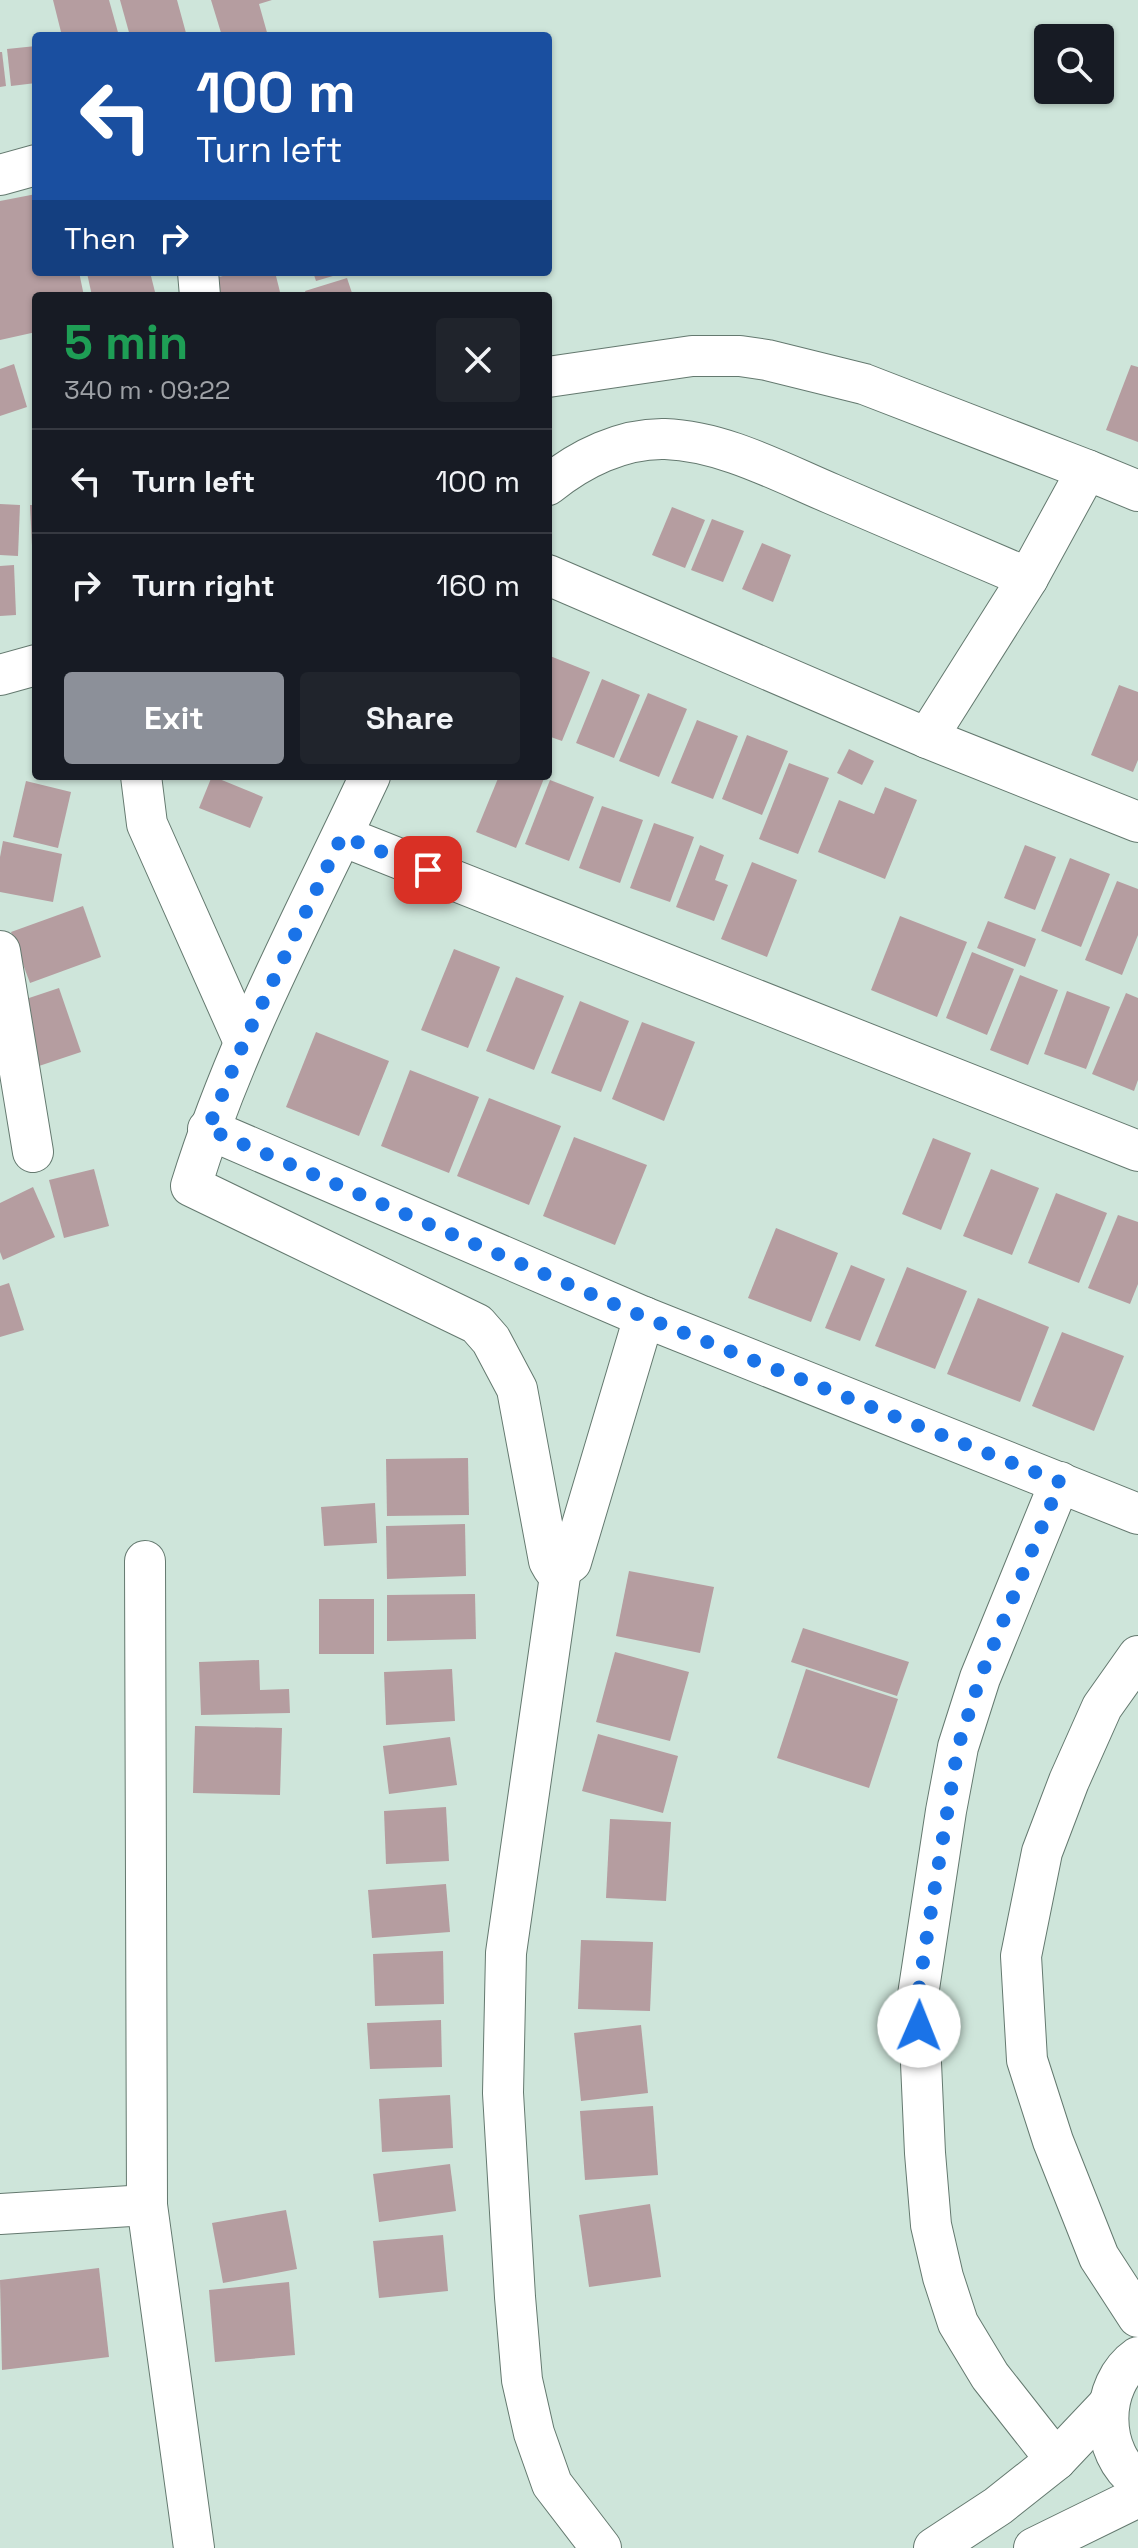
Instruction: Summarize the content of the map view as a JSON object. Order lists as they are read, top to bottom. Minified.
{"page":{"turn":["100 m","Turn left"],"then":"Then","heading":["5 min","340 m · 09:22"],"list":[{"name":"Turn left","value":"100 m"},{"name":"Turn right","value":"160 m"}],"buttons":["Exit","Share"]}}
